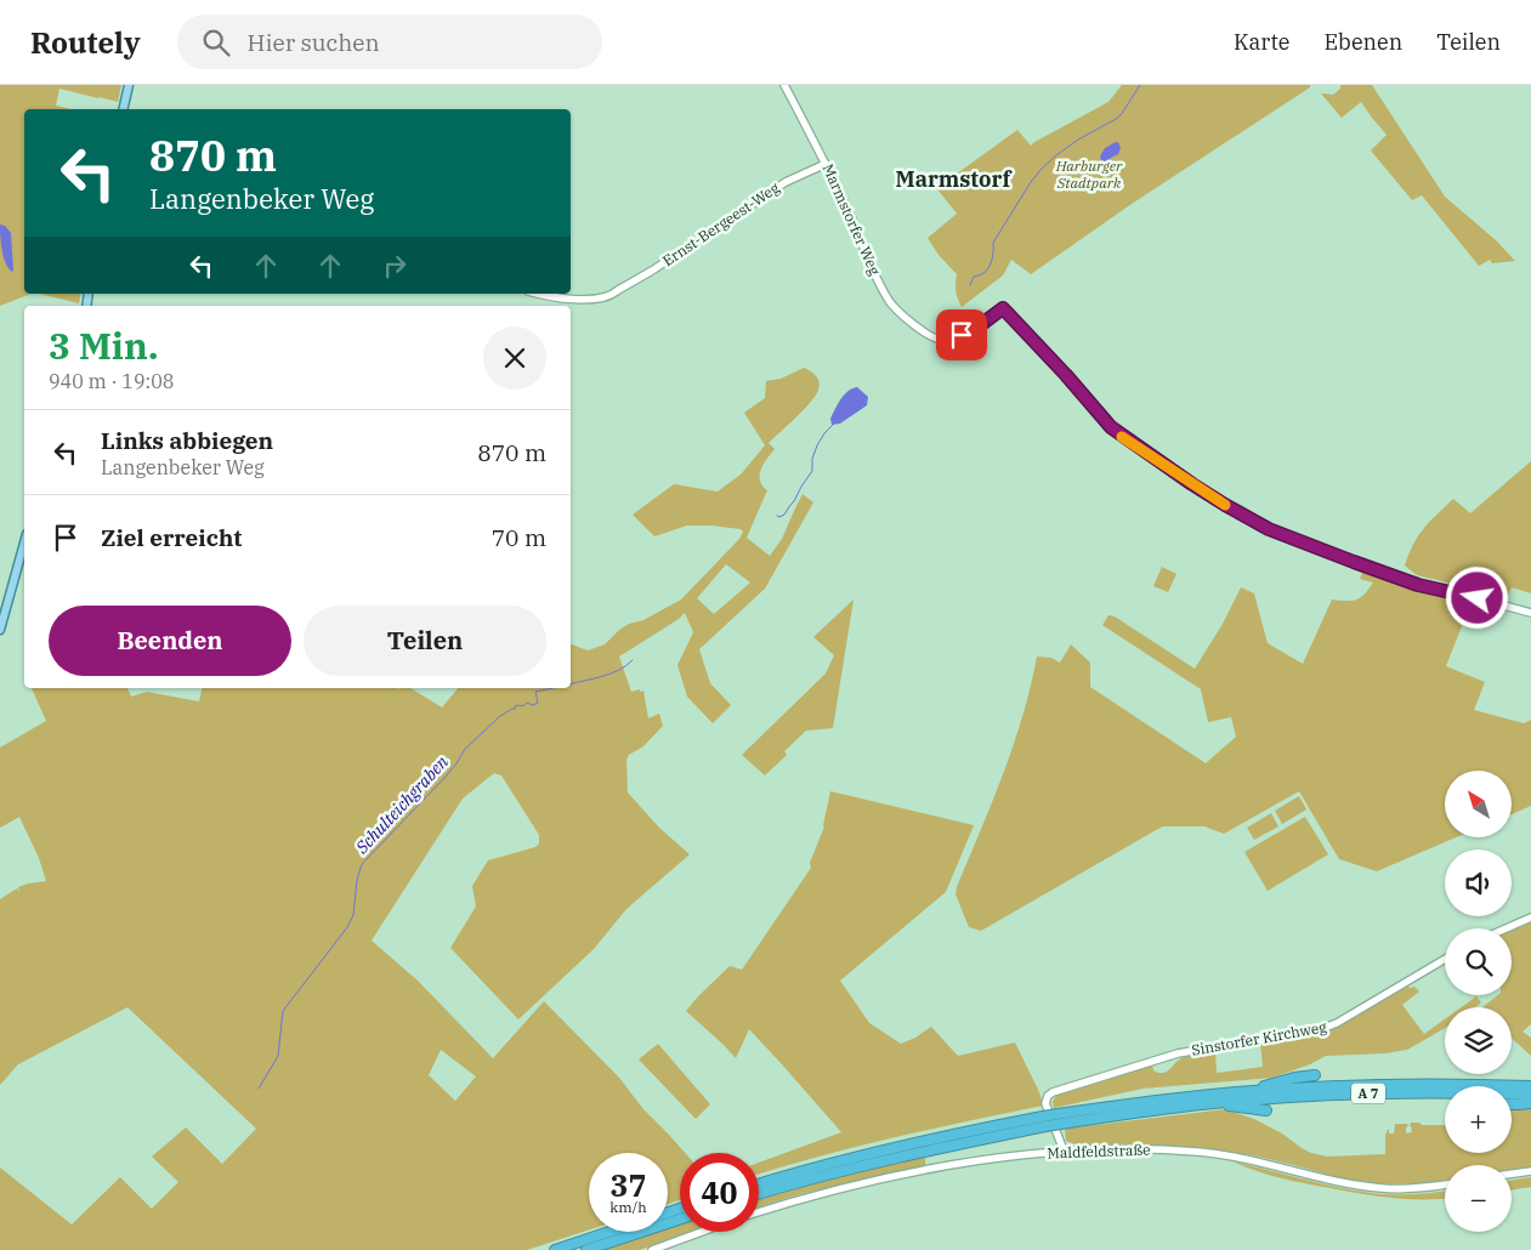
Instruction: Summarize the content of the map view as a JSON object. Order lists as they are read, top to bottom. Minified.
{"streets":{"highway":["A 7"],"street":["Marmstorfer Weg","Ernst-Bergeest-Weg","Sinstorfer Kirchweg","Maldfeldstraße"]},"crossings":[["Marmstorfer Weg","Ernst-Bergeest-Weg"],["Sinstorfer Kirchweg","Maldfeldstraße"]],"districts":["Marmstorf"],"water":["Schulteichgraben"],"parks":["Harburger Stadtpark"],"north":"top left","page":{"header":"Routely","search":"Hier suchen","nav":["Karte","Ebenen","Teilen"],"turn":["870 m","Langenbeker Weg"],"heading":["3 Min.","940 m · 19:08"],"list":[{"name":"Links abbiegen","note":"Langenbeker Weg","value":"870 m"},{"name":"Ziel erreicht","value":"70 m"}],"buttons":["Beenden","Teilen"],"map_buttons":["+","−"],"speed":"37 km/h","limit":"40"}}
